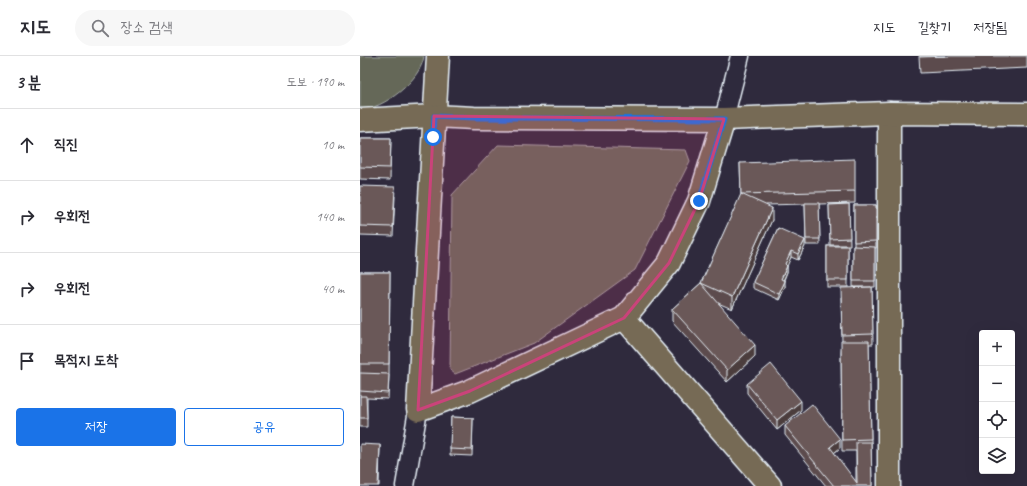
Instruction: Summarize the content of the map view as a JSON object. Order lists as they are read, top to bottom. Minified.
{"page":{"header":"지도","search":"장소 검색","nav":["지도","길찾기","저장됨"],"heading":["3 분","도보 · 190 m"],"list":[["직진","10 m"],["우회전","140 m"],["우회전","40 m"],"목적지 도착"],"map_buttons":["+","−"],"buttons":["저장","공유"]}}
